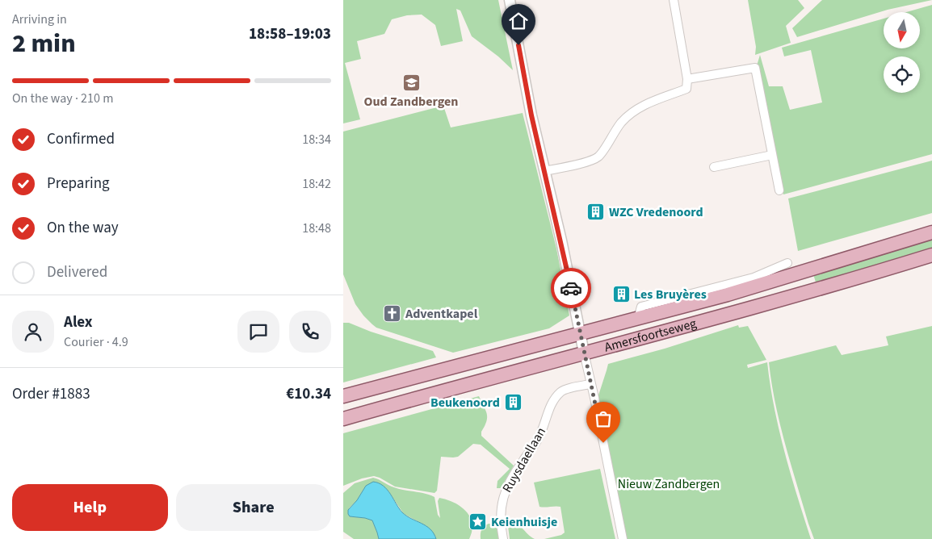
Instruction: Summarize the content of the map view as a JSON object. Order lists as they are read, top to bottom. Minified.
{"streets":{"main road":["Amersfoortseweg"],"street":["Ruysdaellaan"]},"parks":["Nieuw Zandbergen"],"places":{"school or university":["Oud Zandbergen"],"building":["WZC Vredenoord","Les Bruyères","Beukenoord"],"church":["Adventkapel"],"place":["Keienhuisje"]},"north":"bottom","page":{"heading":["2 min","Arriving in","18:58–19:03"],"panel":["Alex","Courier · 4.9","Order #1883","€10.34"],"bar":"On the way · 210 m","list":[["Confirmed","18:34"],["Preparing","18:42"],["On the way","18:48"],"Delivered"],"buttons":["Help","Share"]}}
